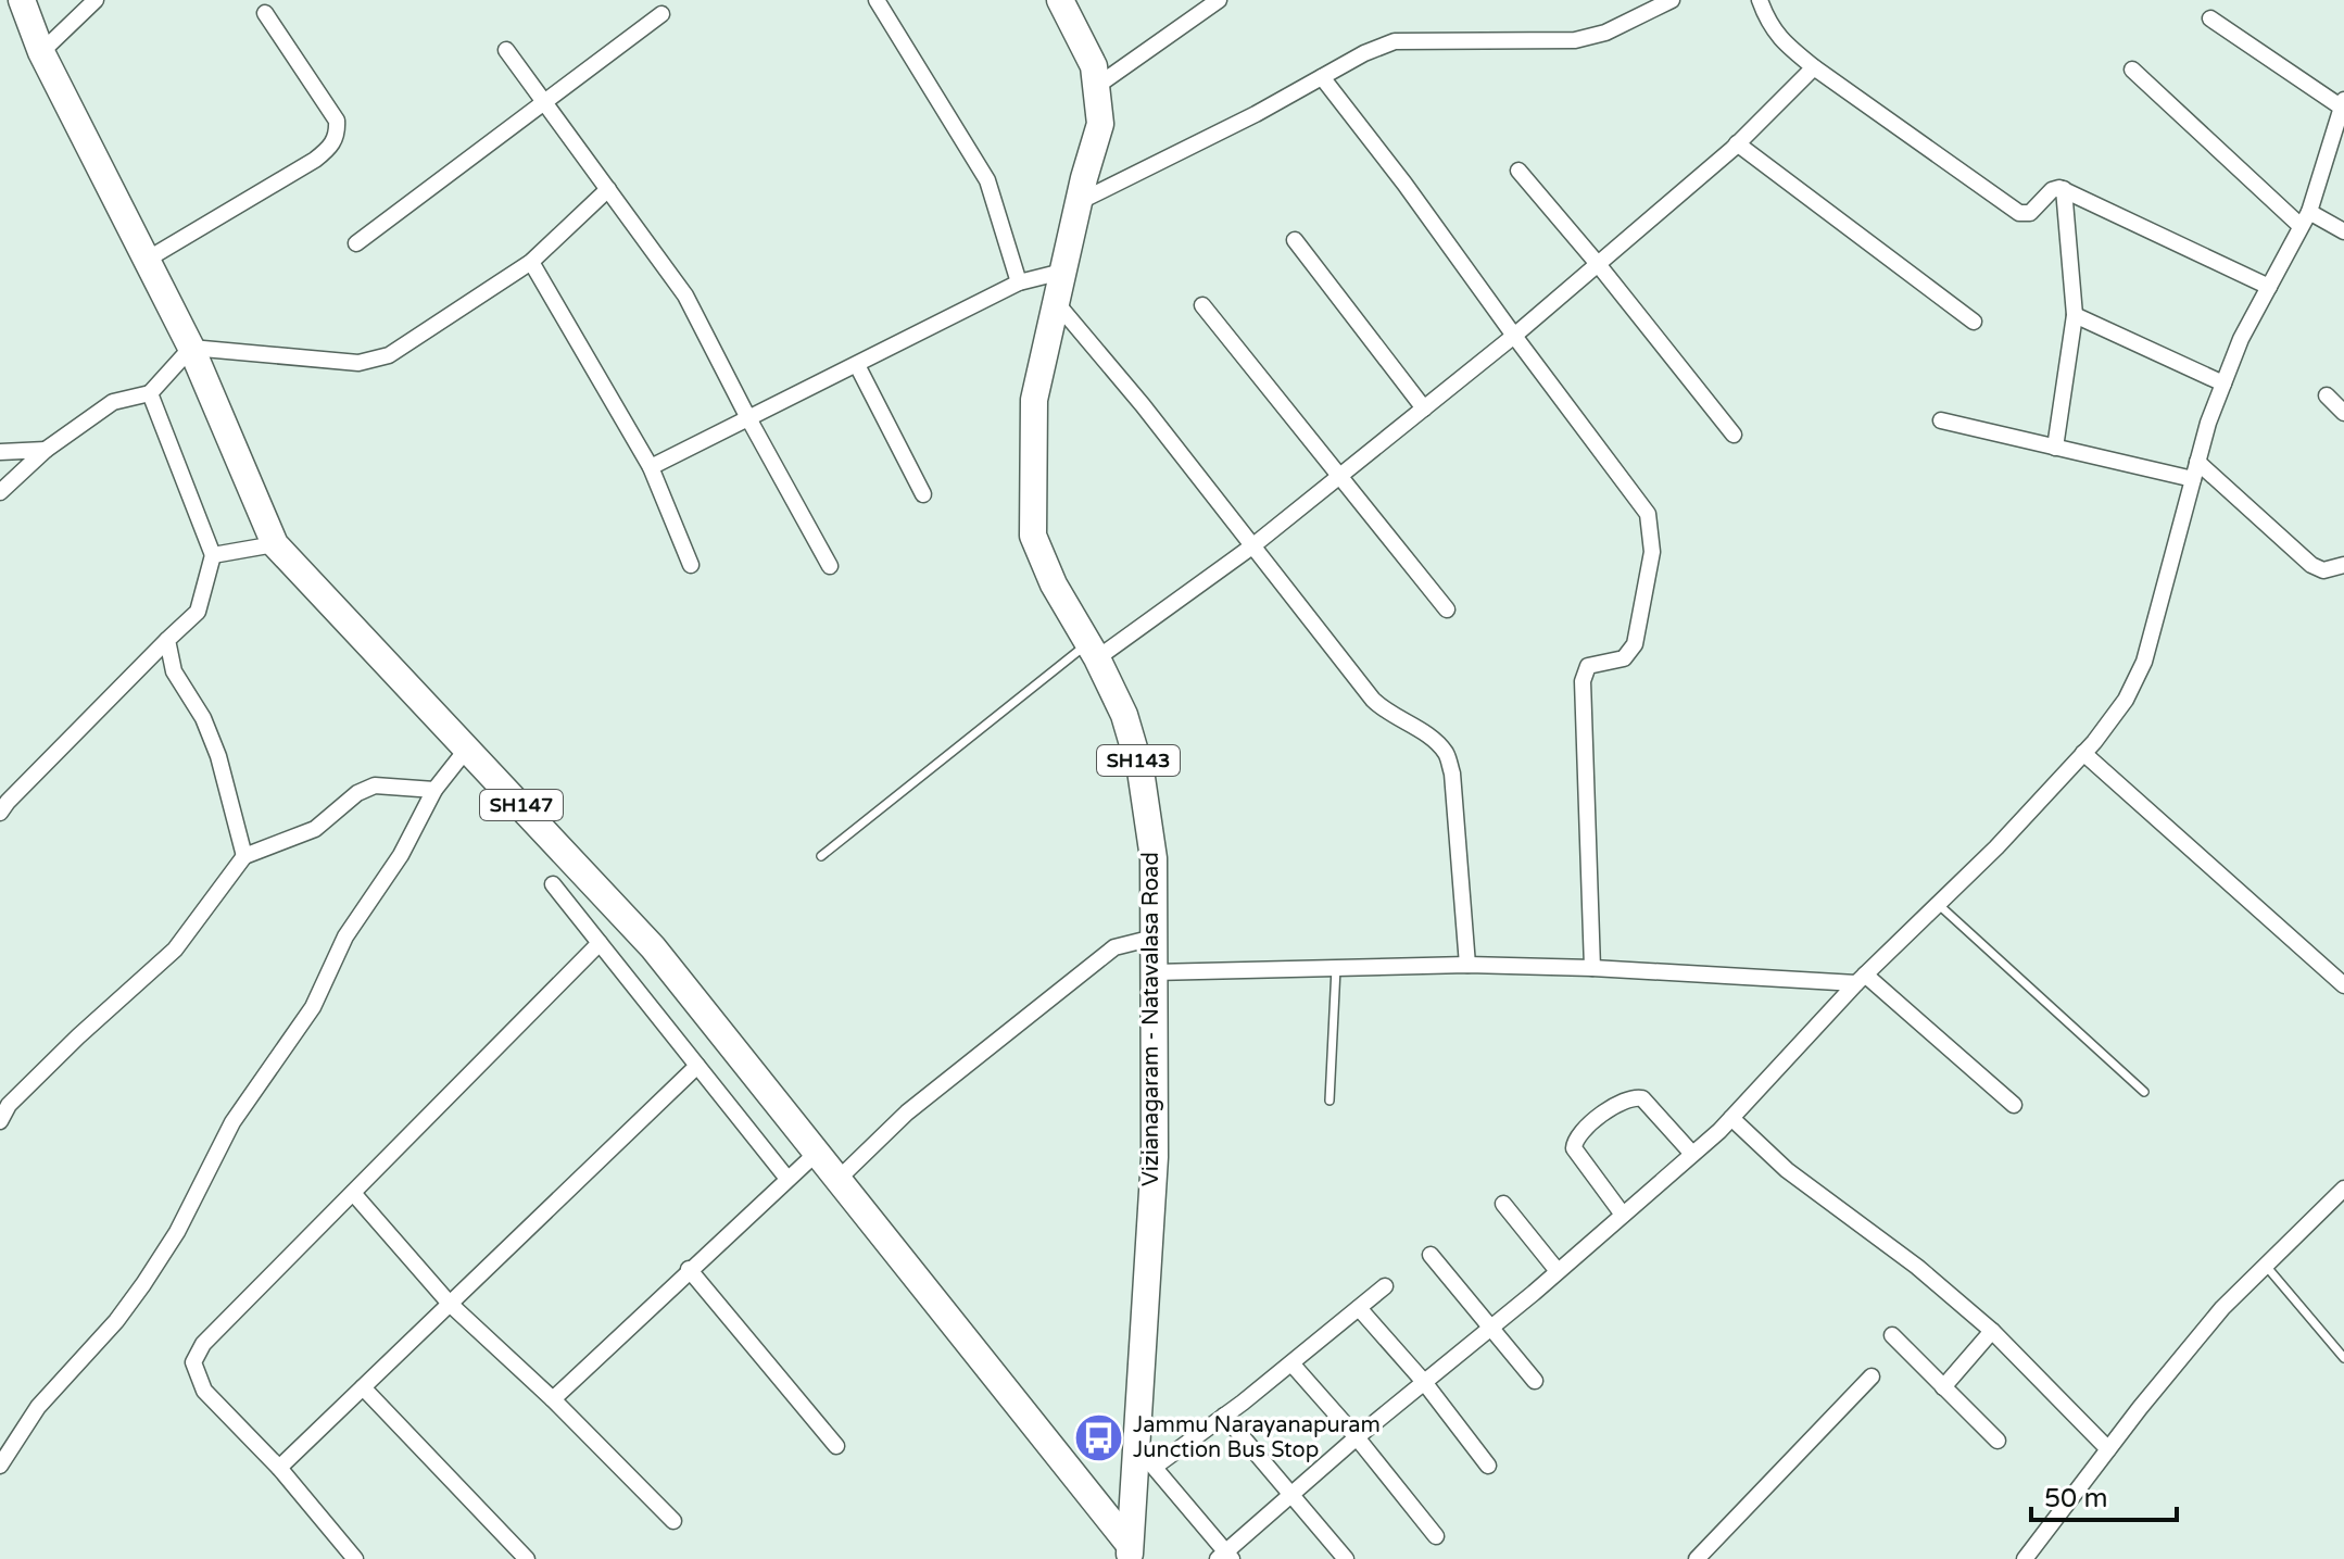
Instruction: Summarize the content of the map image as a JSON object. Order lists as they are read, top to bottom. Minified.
{"streets":{"main road":["SH143","SH147","Vizianagaram - Natavalasa Road"]},"crossings":[["SH147","Vizianagaram - Natavalasa Road"]],"places":{"bus stop":["Jammu Narayanapuram Junction Bus Stop"]},"scale_bar":"50 m"}
